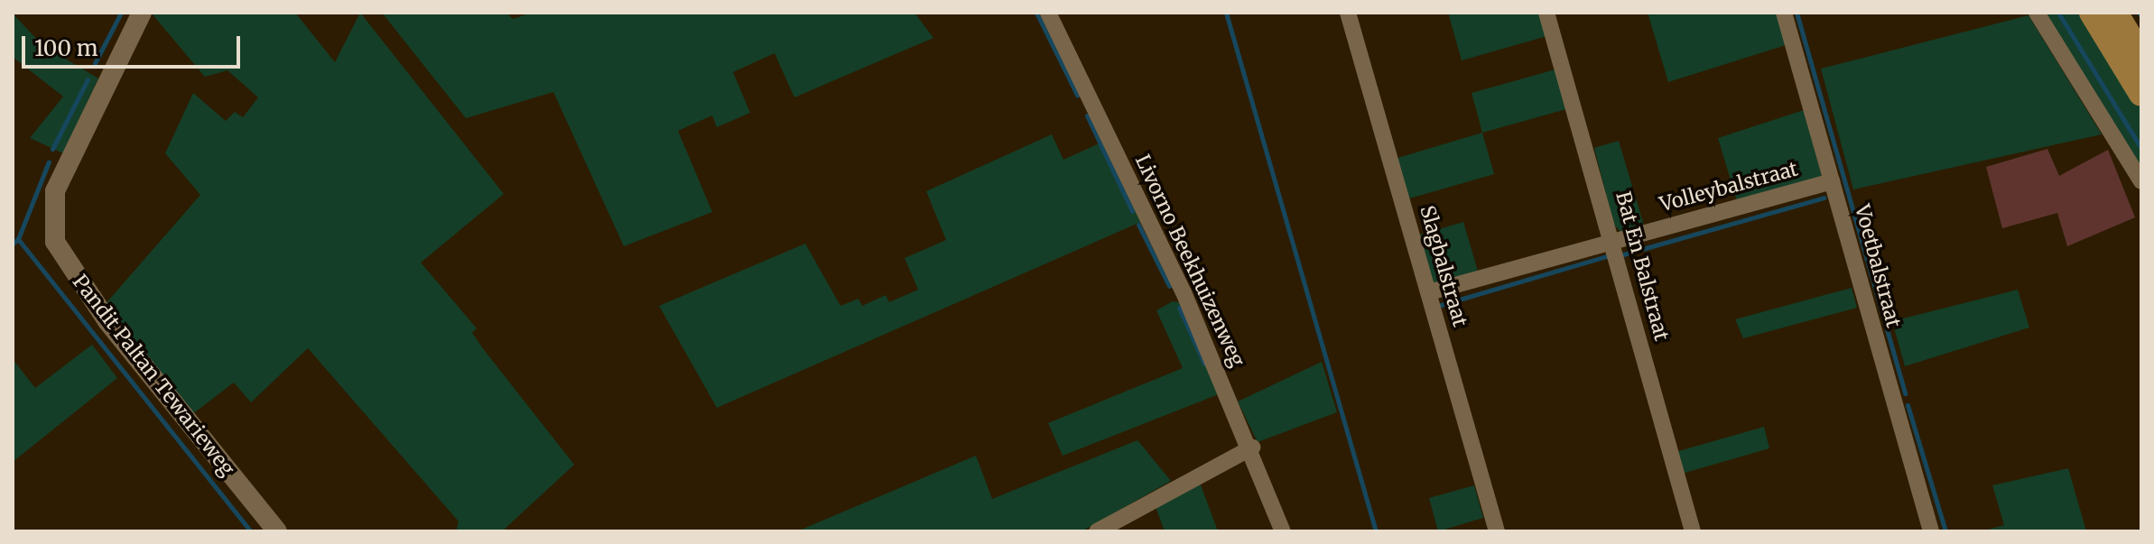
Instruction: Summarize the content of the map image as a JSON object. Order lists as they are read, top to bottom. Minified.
{"streets":{"street":["Volleybalstraat","Livorno Beekhuizenweg","Slagbalstraat","Bat En Balstraat","Voetbalstraat","Pandit Paltan Tewarieweg"]},"crossings":[["Volleybalstraat","Slagbalstraat"],["Volleybalstraat","Bat En Balstraat"],["Volleybalstraat","Voetbalstraat"]],"scale_bar":"100 m"}
